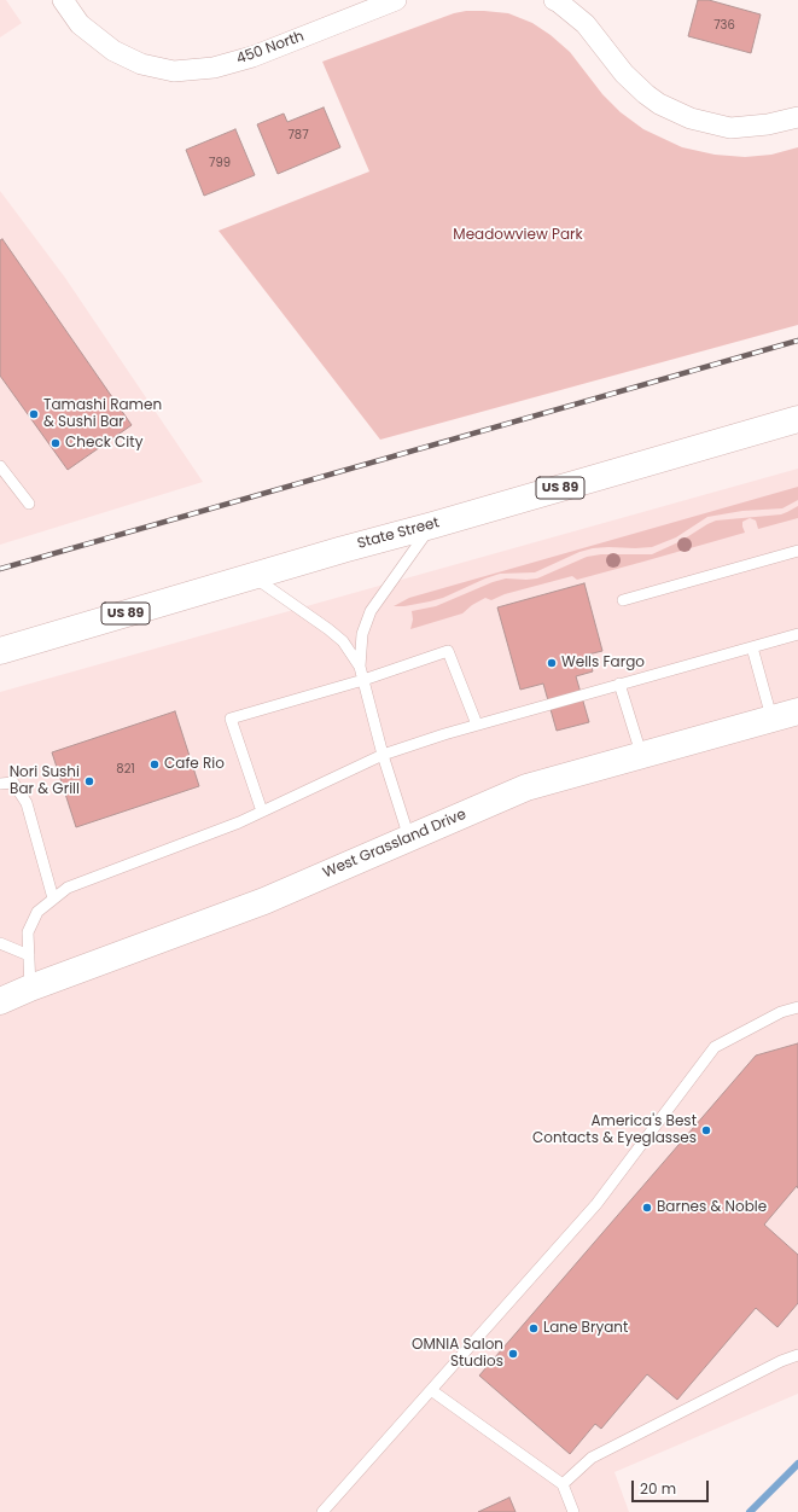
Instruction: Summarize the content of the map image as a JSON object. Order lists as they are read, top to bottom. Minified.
{"streets":{"street":["450 North","US 89","State Street","West Grassland Drive"]},"parks":["Meadowview Park"],"places":["Tamashi Ramen & Sushi Bar","Check City","Wells Fargo","Cafe Rio","Nori Sushi Bar & Grill","America's Best Contacts & Eyeglasses","Barnes & Noble","Lane Bryant","OMNIA Salon Studios"],"house_numbers":["736","787","799","821"],"scale_bar":"20 m"}
